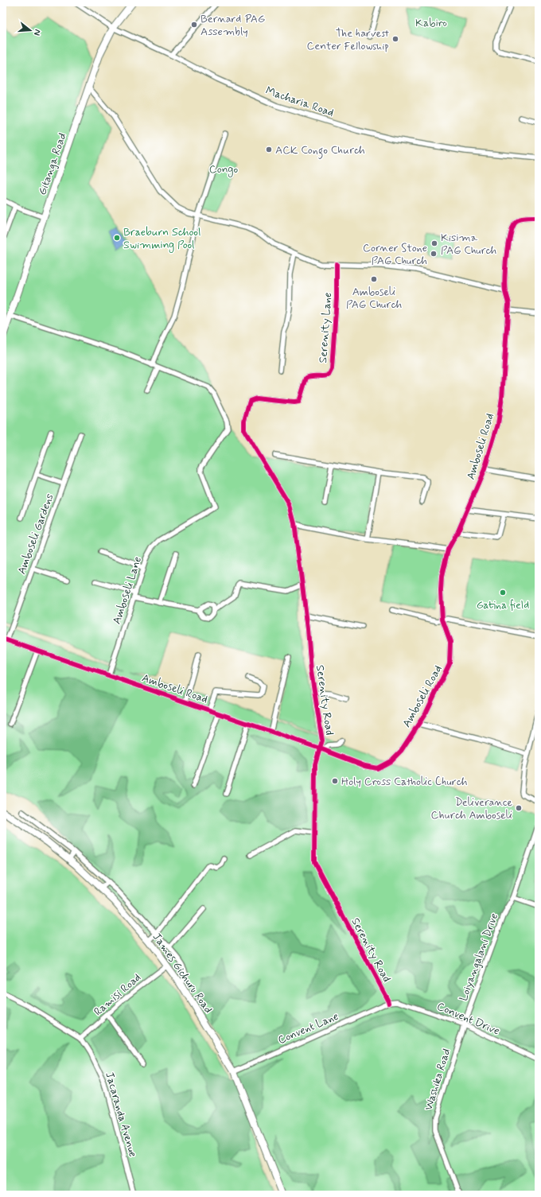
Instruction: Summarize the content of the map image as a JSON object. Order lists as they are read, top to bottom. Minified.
{"streets":{"main road":["Gitanga Road","James Gichuru Road"],"street":["Macharia Road","Serenity Lane","Amboseli Road","Amboseli Gardens","Amboseli Lane","Serenity Road","Loiyangalani Drive","Ramisi Road","Convent Drive","Convent Lane","Washika Road","Jacaranda Avenue"]},"crossings":[["Macharia Road","Gitanga Road"],["Serenity Lane","Serenity Road"],["Amboseli Road","Amboseli Gardens"],["Amboseli Road","Amboseli Lane"],["Amboseli Road","Serenity Road"],["Serenity Road","Convent Drive"],["Serenity Road","Convent Lane"],["Loiyangalani Drive","Convent Drive"],["Loiyangalani Drive","Washika Road"],["James Gichuru Road","Ramisi Road"],["James Gichuru Road","Convent Lane"],["Ramisi Road","Jacaranda Avenue"],["Convent Drive","Convent Lane"],["Convent Drive","Washika Road"]],"parks":["Kabiro","Congo"],"places":["Bernard PAG Assembly","The harvest Center Fellowship","ACK Congo Church","Braeburn School Swimming Pool","Kisima PAG Church","Corner Stone PAG Church","Amboseli PAG Church","Gatina field","Holy Cross Catholic Church","Deliverance Church Amboseli"],"north":"right"}
